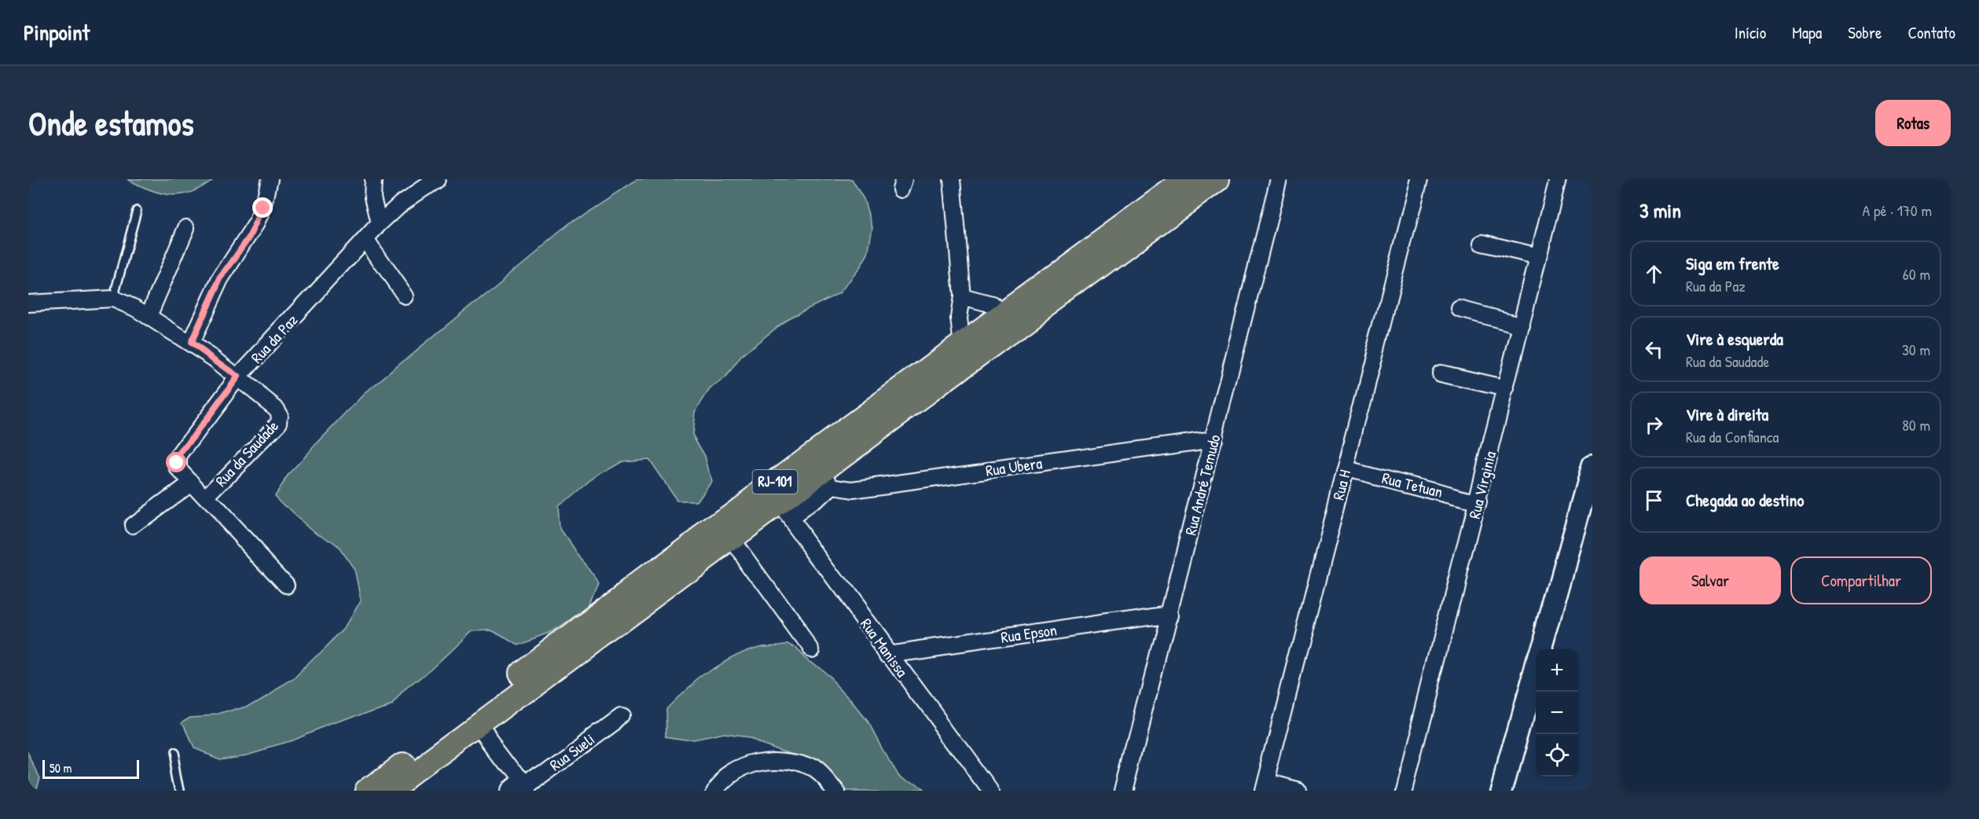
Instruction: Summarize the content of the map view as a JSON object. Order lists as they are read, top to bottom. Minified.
{"streets":{"main road":["RJ-101"],"street":["Rua da Paz","Rua da Saudade","Rua Ubera","Rua André Temudo","Rua H","Rua Tetuan","Rua Virginia","Rua Epson","Rua Manissa","Rua Sueli"]},"crossings":[["Rua da Paz","Rua da Saudade"],["Rua Ubera","RJ-101"],["Rua Ubera","Rua André Temudo"],["RJ-101","Rua Manissa"],["Rua André Temudo","Rua Epson"],["Rua H","Rua Tetuan"],["Rua Tetuan","Rua Virginia"],["Rua Epson","Rua Manissa"]],"scale_bar":"50 m","page":{"header":"Pinpoint","nav":["Início","Mapa","Sobre","Contato"],"buttons":["Rotas",["Salvar","Compartilhar"]],"title":"Onde estamos","heading":["3 min","A pé · 170 m"],"list":[["Siga em frente","Rua da Paz","60 m"],["Vire à esquerda","Rua da Saudade","30 m"],["Vire à direita","Rua da Confianca","80 m"],"Chegada ao destino"],"map_buttons":["+","−"],"scale":"50 m"}}
